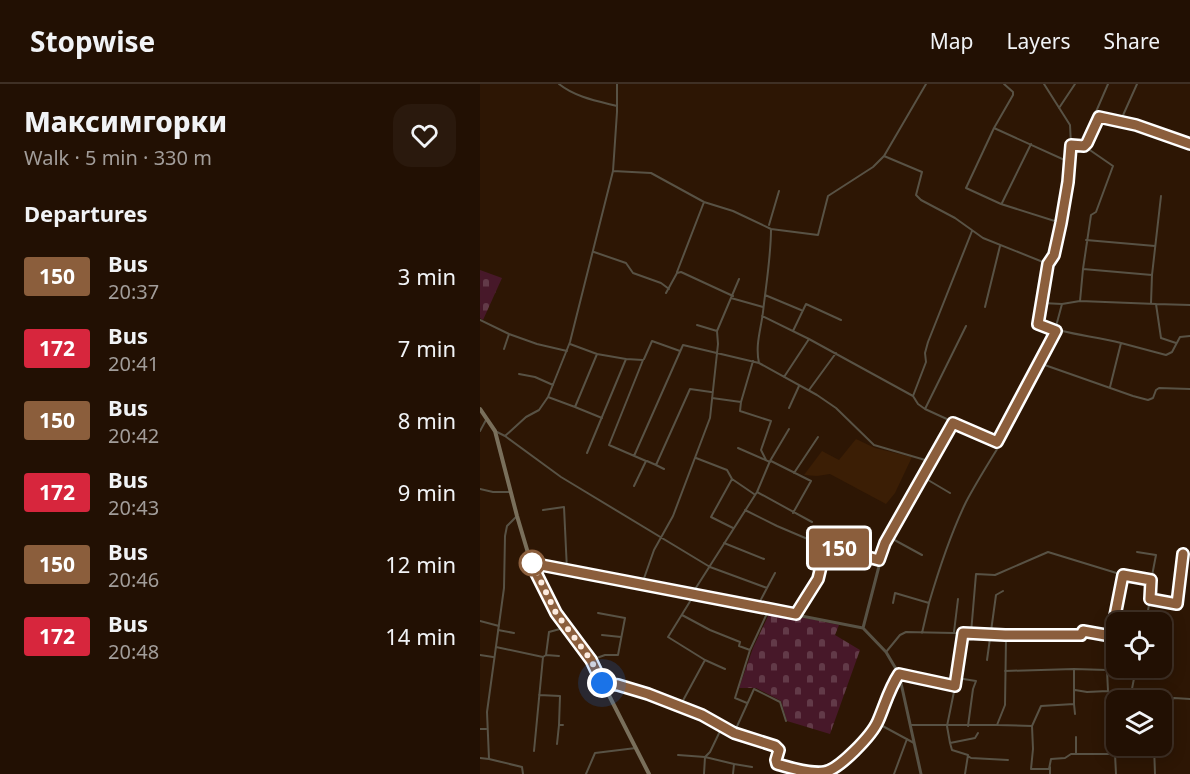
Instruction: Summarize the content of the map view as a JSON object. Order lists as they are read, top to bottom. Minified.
{"lines":["bus line 150"],"page":{"header":"Stopwise","nav":["Map","Layers","Share"],"heading":[["Максимгорки","Walk · 5 min · 330 m"],"Departures"],"on_map":"150","list":[{"mark":"150","name":"Bus","note":"20:37","value":"3 min"},{"mark":"172","name":"Bus","note":"20:41","value":"7 min"},{"mark":"150","name":"Bus","note":"20:42","value":"8 min"},{"mark":"172","name":"Bus","note":"20:43","value":"9 min"},{"mark":"150","name":"Bus","note":"20:46","value":"12 min"},{"mark":"172","name":"Bus","note":"20:48","value":"14 min"}]}}
